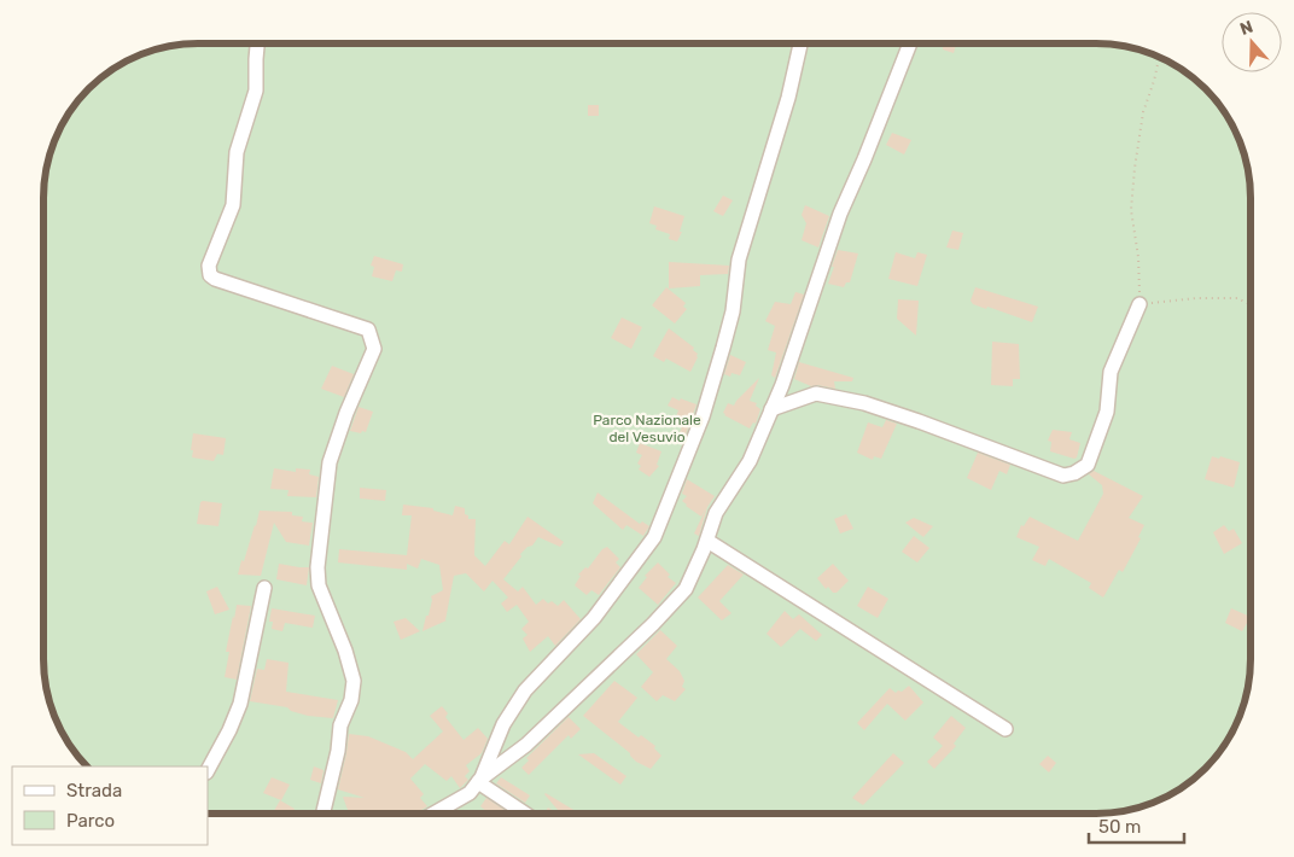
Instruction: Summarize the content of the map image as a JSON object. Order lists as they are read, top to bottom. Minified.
{"parks":["Parco Nazionale del Vesuvio"],"legend":["Strada","Parco"],"scale_bar":"50 m","north":"top"}
